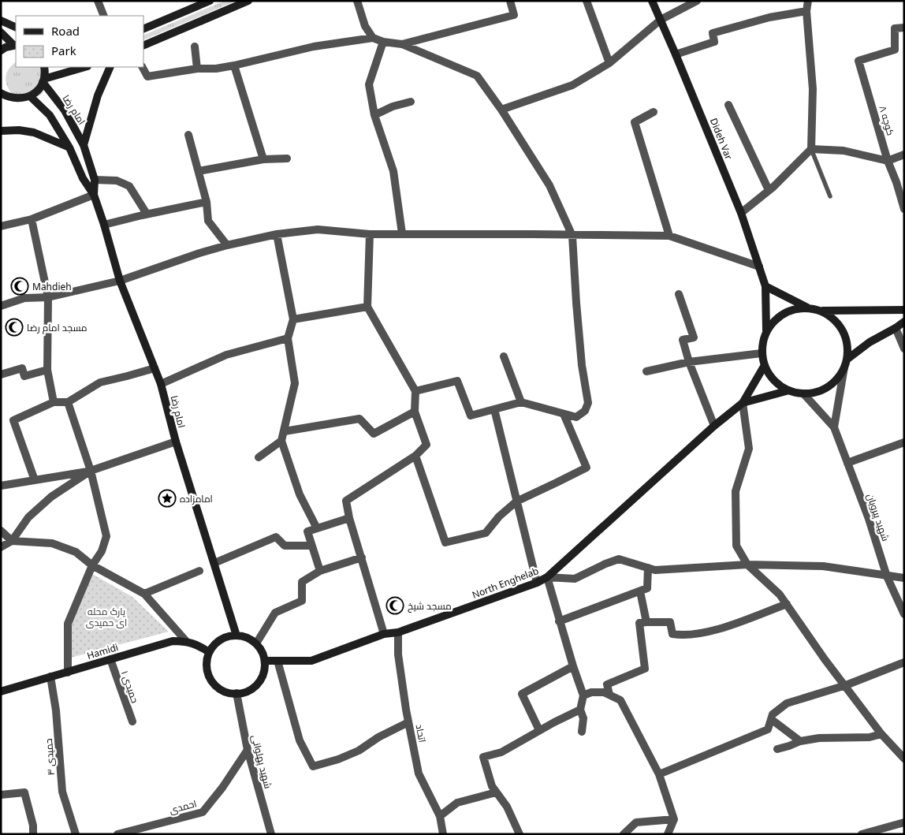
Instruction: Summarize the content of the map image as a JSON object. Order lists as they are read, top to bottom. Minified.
{"streets":{"main road":["امام رضا","Dideh Var","North Enghelab","Hamidi"],"street":["کوچه ۸","شهید پیرویان","حمیدی ۱","اتحاد","حمیدی ۳","شهید پهلوانی","احمدی"]},"crossings":[["امام رضا","North Enghelab"],["امام رضا","Hamidi"],["امام رضا","شهید پهلوانی"],["North Enghelab","Hamidi"],["North Enghelab","اتحاد"],["North Enghelab","شهید پهلوانی"],["Hamidi","حمیدی ۱"],["Hamidi","حمیدی ۳"],["Hamidi","شهید پهلوانی"],["شهید پهلوانی","احمدی"]],"parks":["پارک محله ای حمیدی"],"places":{"mosque":["Mahdieh","مسجد امام رضا","مسجد شیخ"],"place":["امامزاده"]},"legend":["Road","Park"]}
